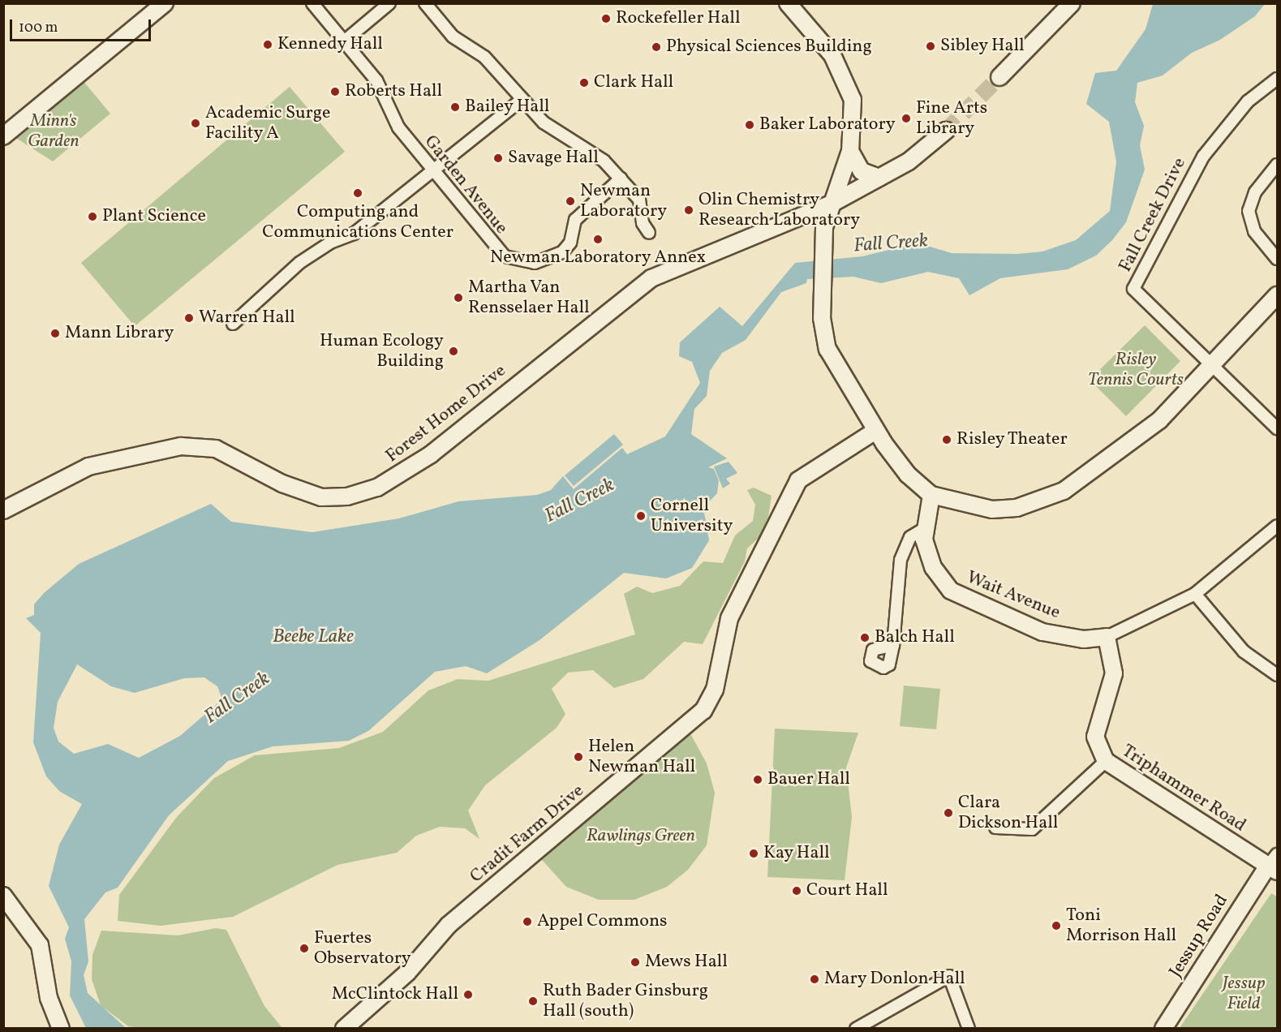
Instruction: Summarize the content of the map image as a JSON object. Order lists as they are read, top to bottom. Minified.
{"streets":{"street":["Garden Avenue","Fall Creek Drive","Forest Home Drive","Wait Avenue","Triphammer Road","Cradit Farm Drive","Jessup Road"]},"crossings":[["Wait Avenue","Triphammer Road"],["Triphammer Road","Jessup Road"]],"water":["Fall Creek","Beebe Lake"],"parks":["Minn's Garden","Risley Tennis Courts","Rawlings Green","Jessup Field"],"places":["Rockefeller Hall","Kennedy Hall","Sibley Hall","Physical Sciences Building","Clark Hall","Roberts Hall","Bailey Hall","Fine Arts Library","Academic Surge Facility A","Baker Laboratory","Savage Hall","Computing and Communications Center","Newman Laboratory","Olin Chemistry Research Laboratory","Plant Science","Newman Laboratory Annex","Martha Van Rensselaer Hall","Warren Hall","Mann Library","Human Ecology Building","Risley Theater","Cornell University","Balch Hall","Helen Newman Hall","Bauer Hall","Clara Dickson Hall","Kay Hall","Court Hall","Appel Commons","Toni Morrison Hall","Fuertes Observatory","Mews Hall","Mary Donlon Hall","McClintock Hall","Ruth Bader Ginsburg Hall (south)"],"scale_bar":"100 m"}
